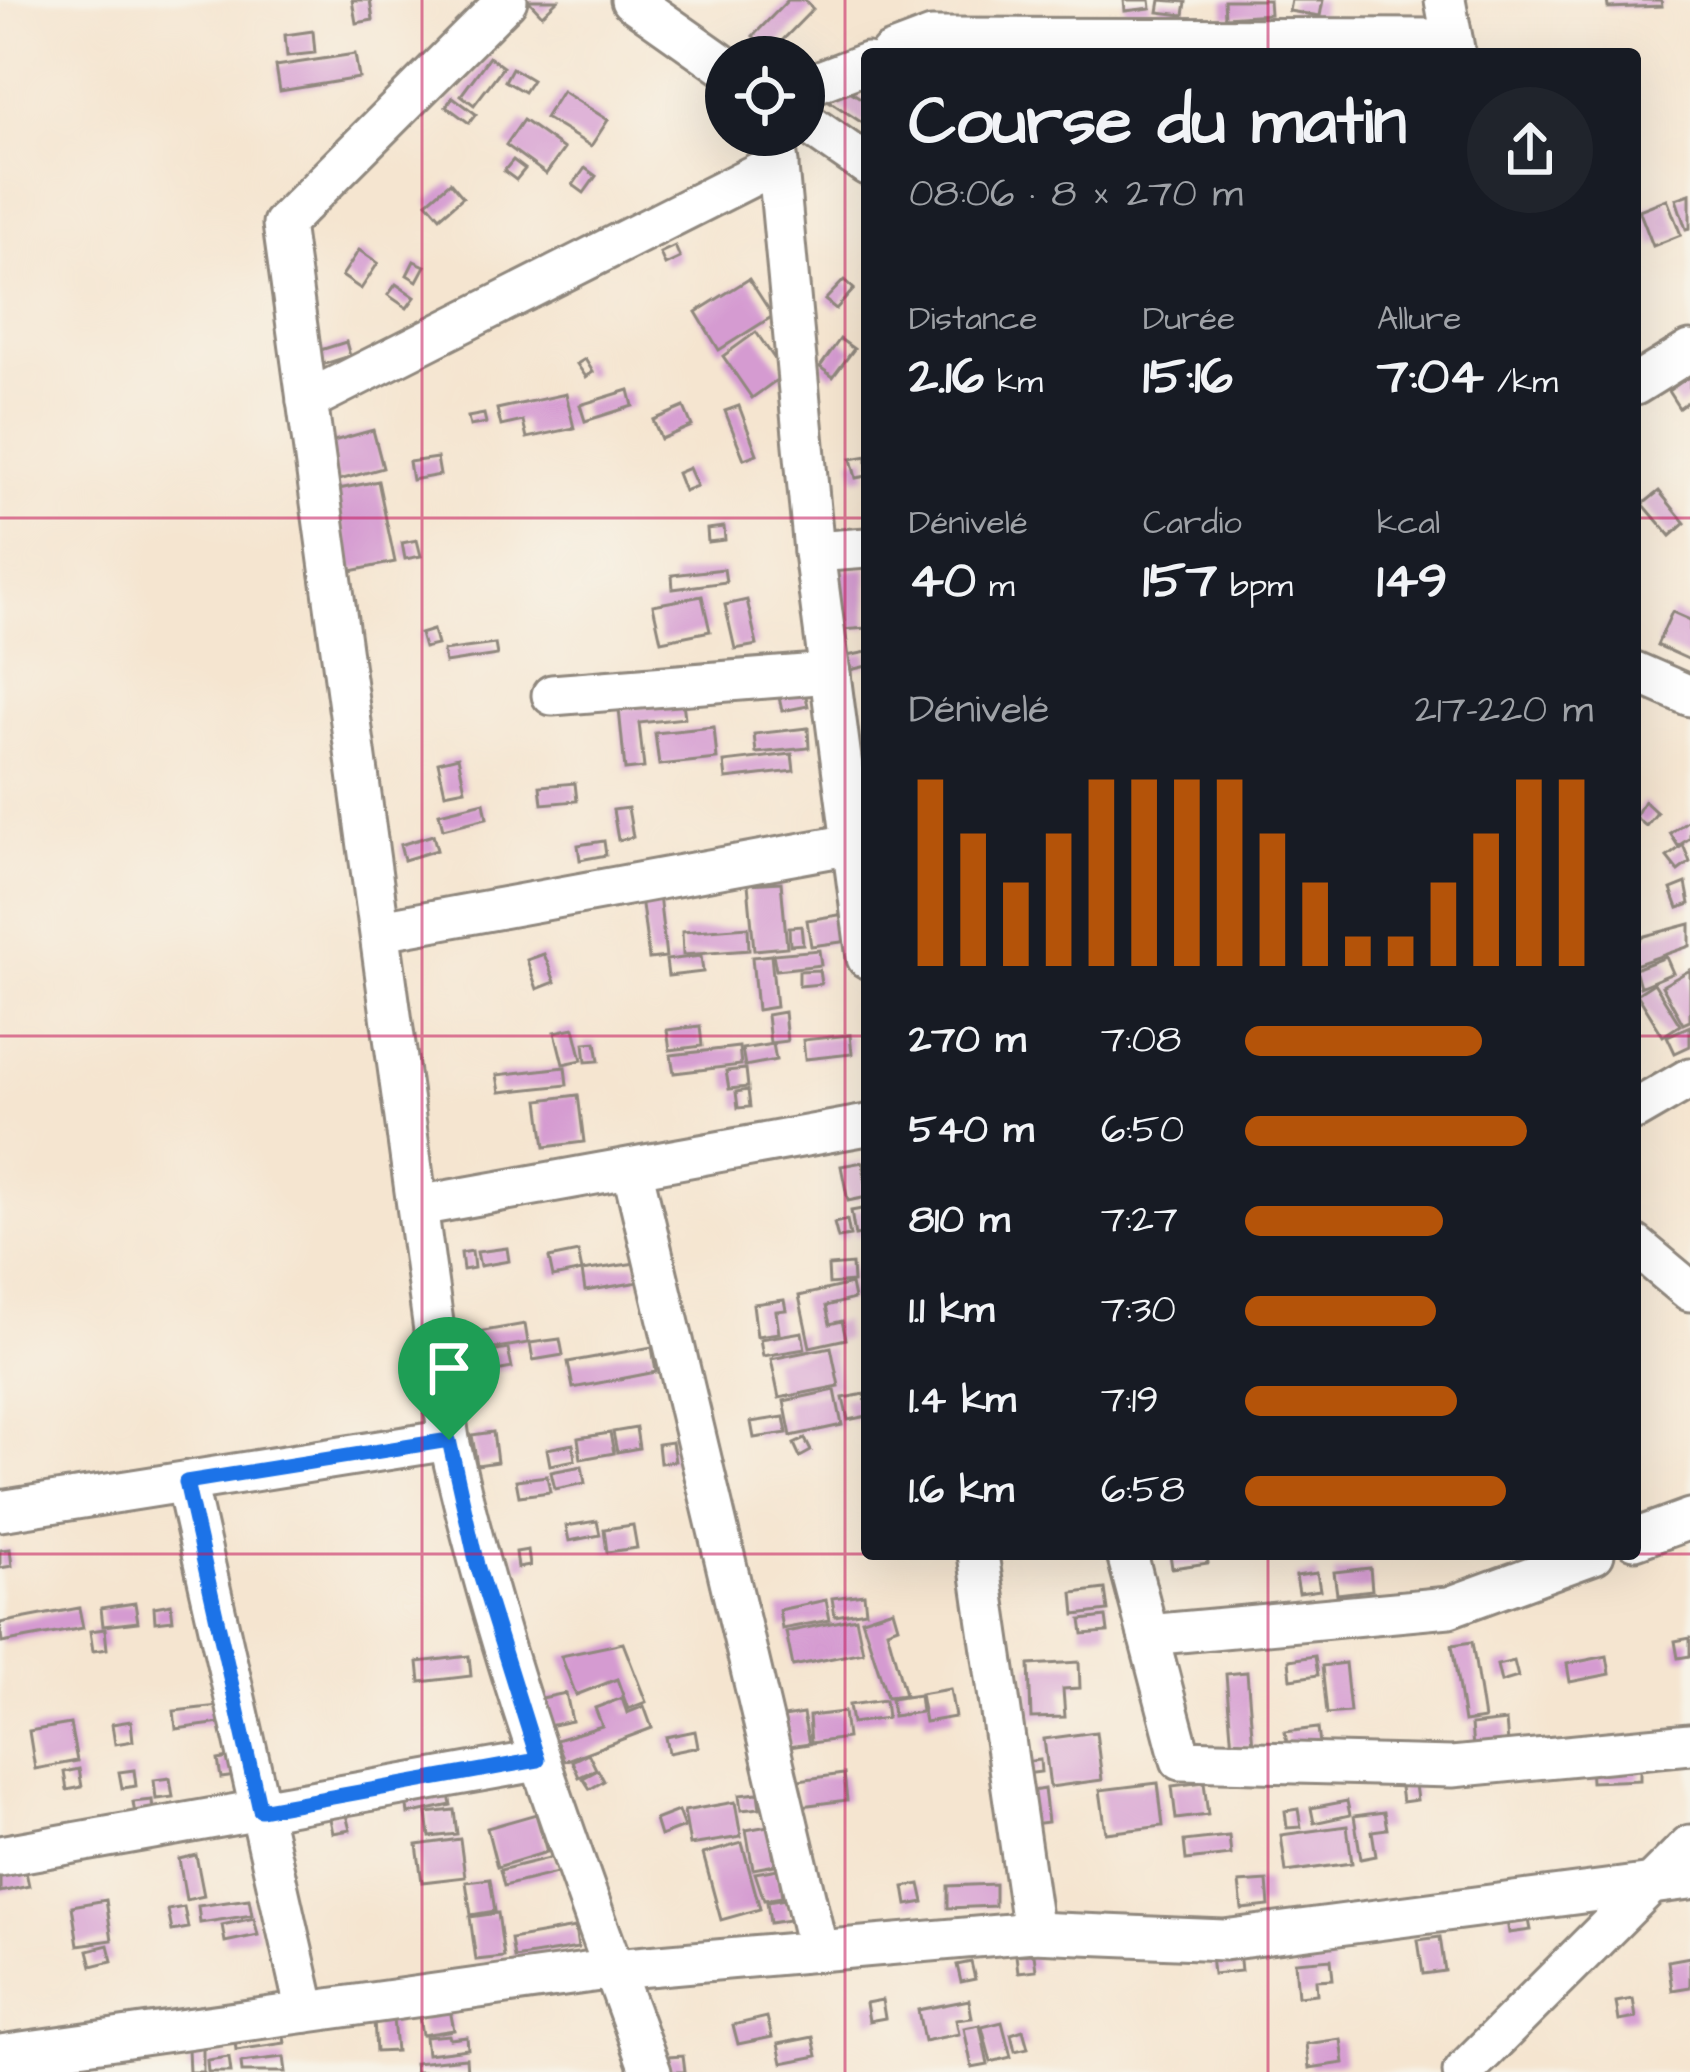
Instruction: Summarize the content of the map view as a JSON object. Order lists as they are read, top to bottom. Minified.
{"page":{"heading":["Course du matin","08:06 · 8 × 270 m"],"stats":[["Distance","2.16 km"],["Durée","15:16"],["Allure","7:04 /km"],["Dénivelé","40 m"],["Cardio","157 bpm"],["kcal","149"]],"chart":["Dénivelé","217–220 m"],"list":[{"name":"270 m","note":"7:08"},{"name":"540 m","note":"6:50"},{"name":"810 m","note":"7:27"},{"name":"1.1 km","note":"7:30"},{"name":"1.4 km","note":"7:19"},{"name":"1.6 km","note":"6:58"}]}}
